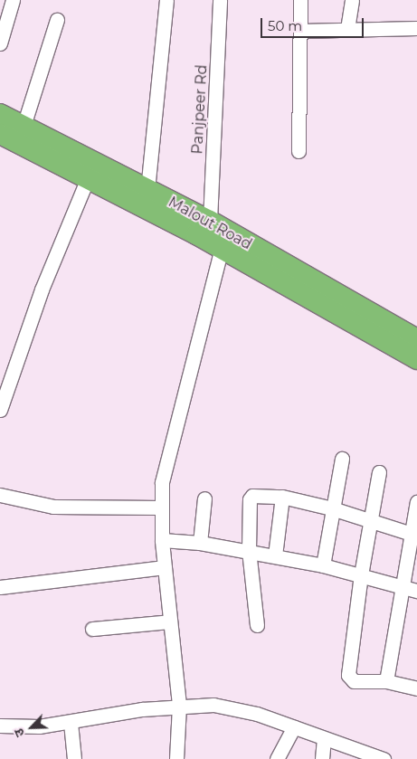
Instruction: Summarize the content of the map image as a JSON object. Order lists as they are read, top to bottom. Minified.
{"streets":{"highway":["Malout Road"],"street":["Panjpeer Rd"]},"crossings":[["Panjpeer Rd","Malout Road"]],"scale_bar":"50 m","north":"bottom left"}
